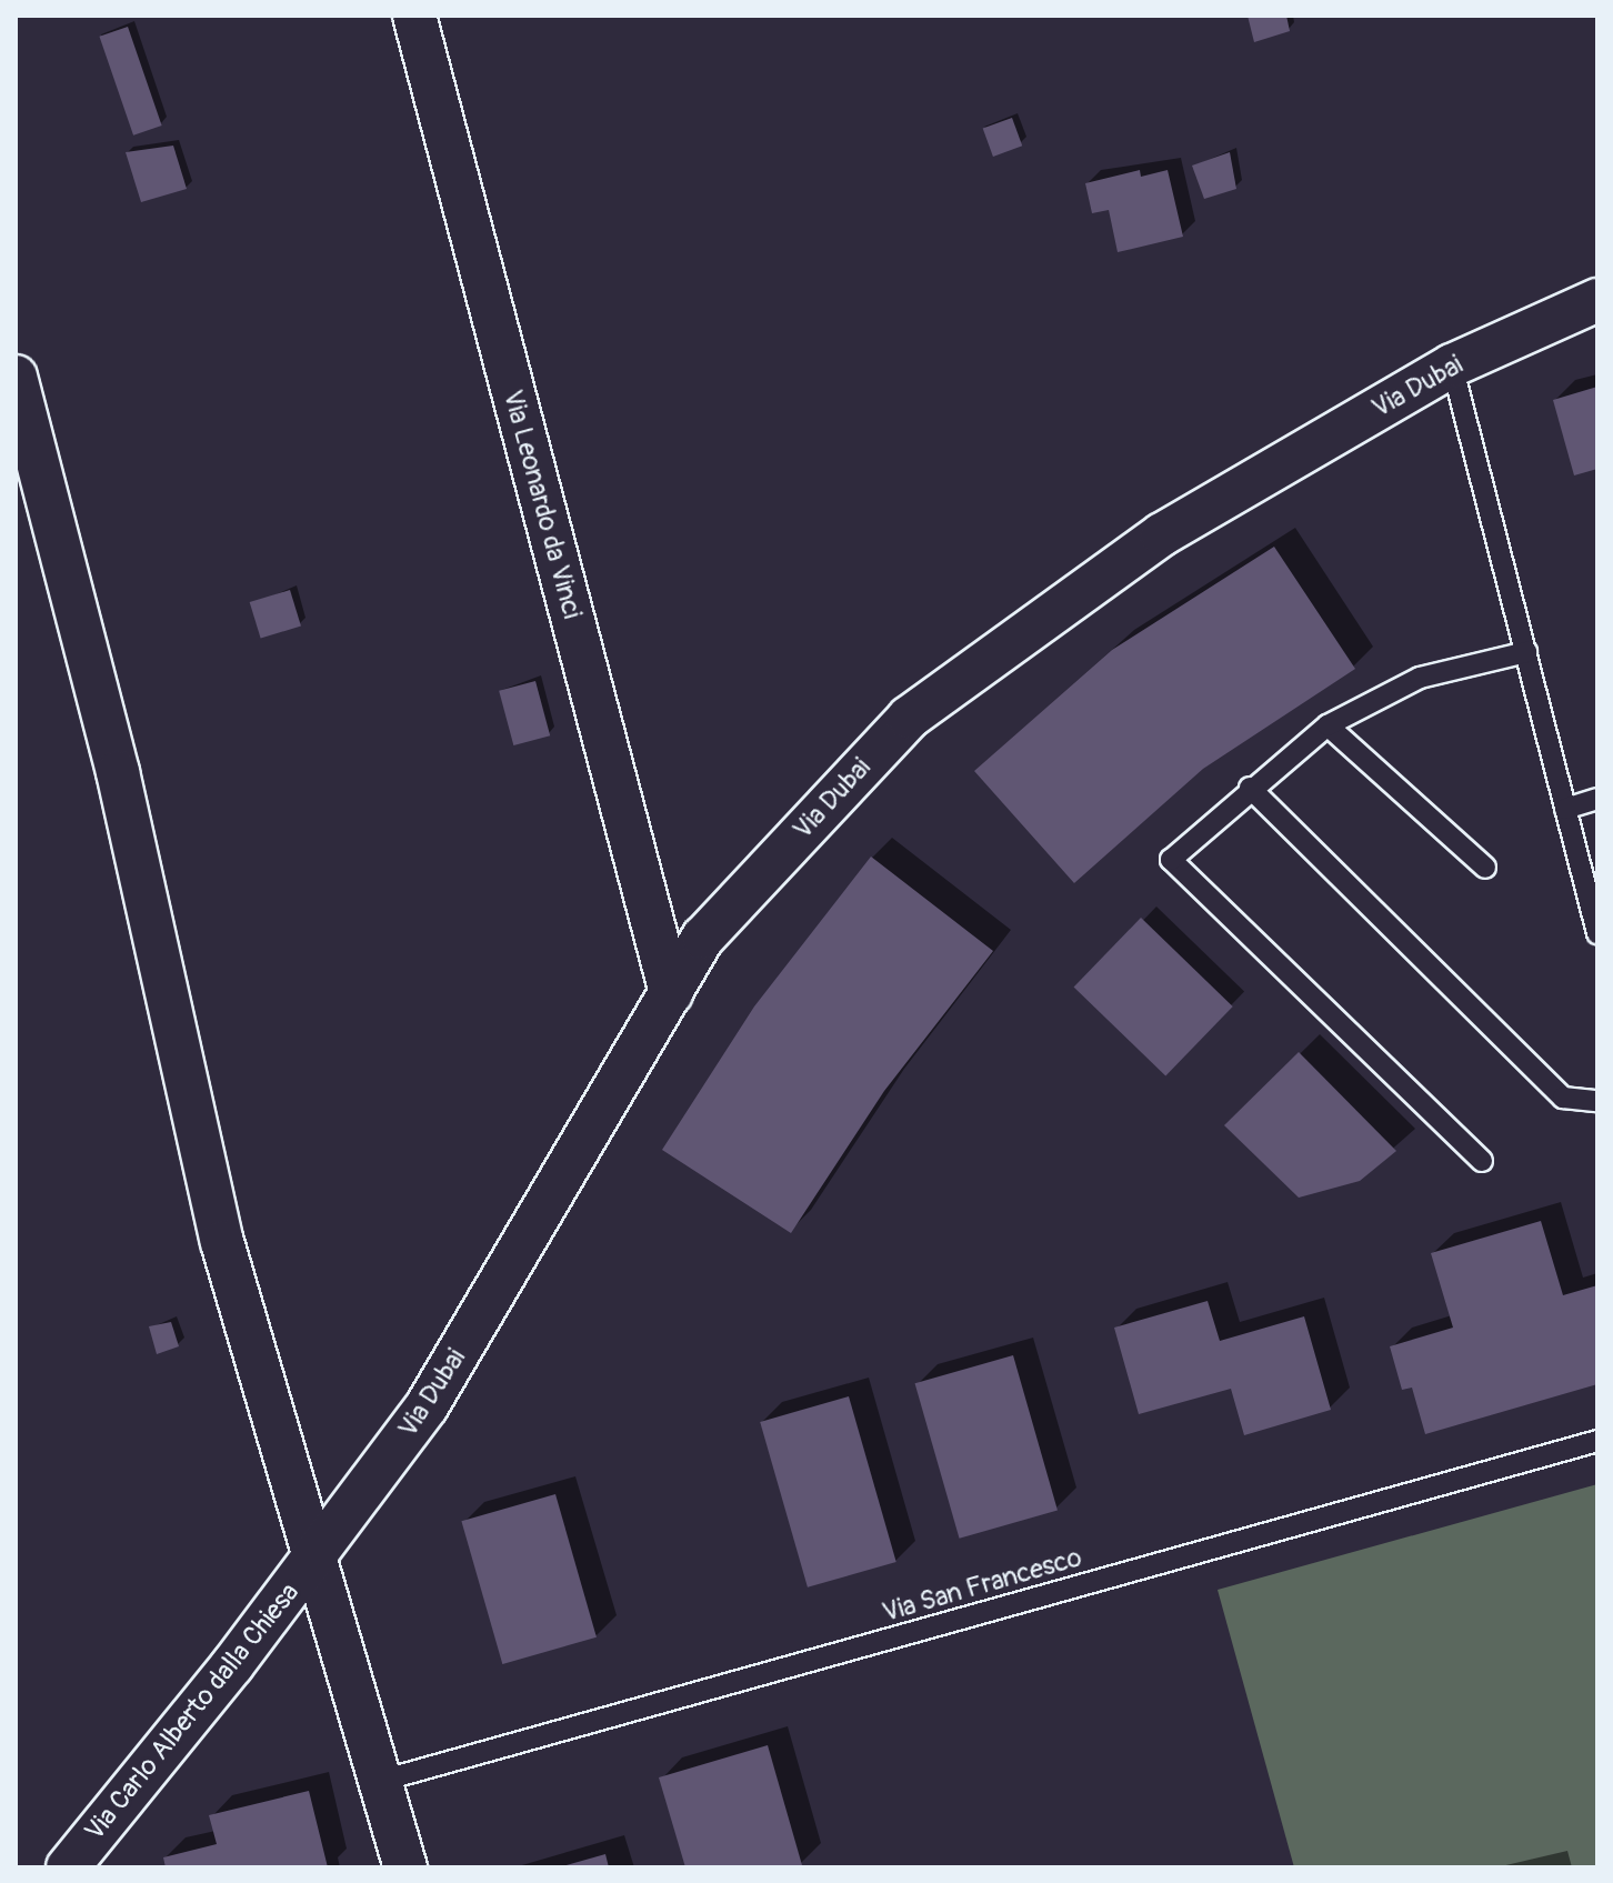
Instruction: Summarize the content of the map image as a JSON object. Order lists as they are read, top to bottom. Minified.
{"streets":{"street":["Via Dubai","Via Leonardo da Vinci","Via Carlo Alberto dalla Chiesa"],"lane":["Via San Francesco"]},"crossings":[["Via Dubai","Via Leonardo da Vinci"],["Via Dubai","Via Carlo Alberto dalla Chiesa"]]}
